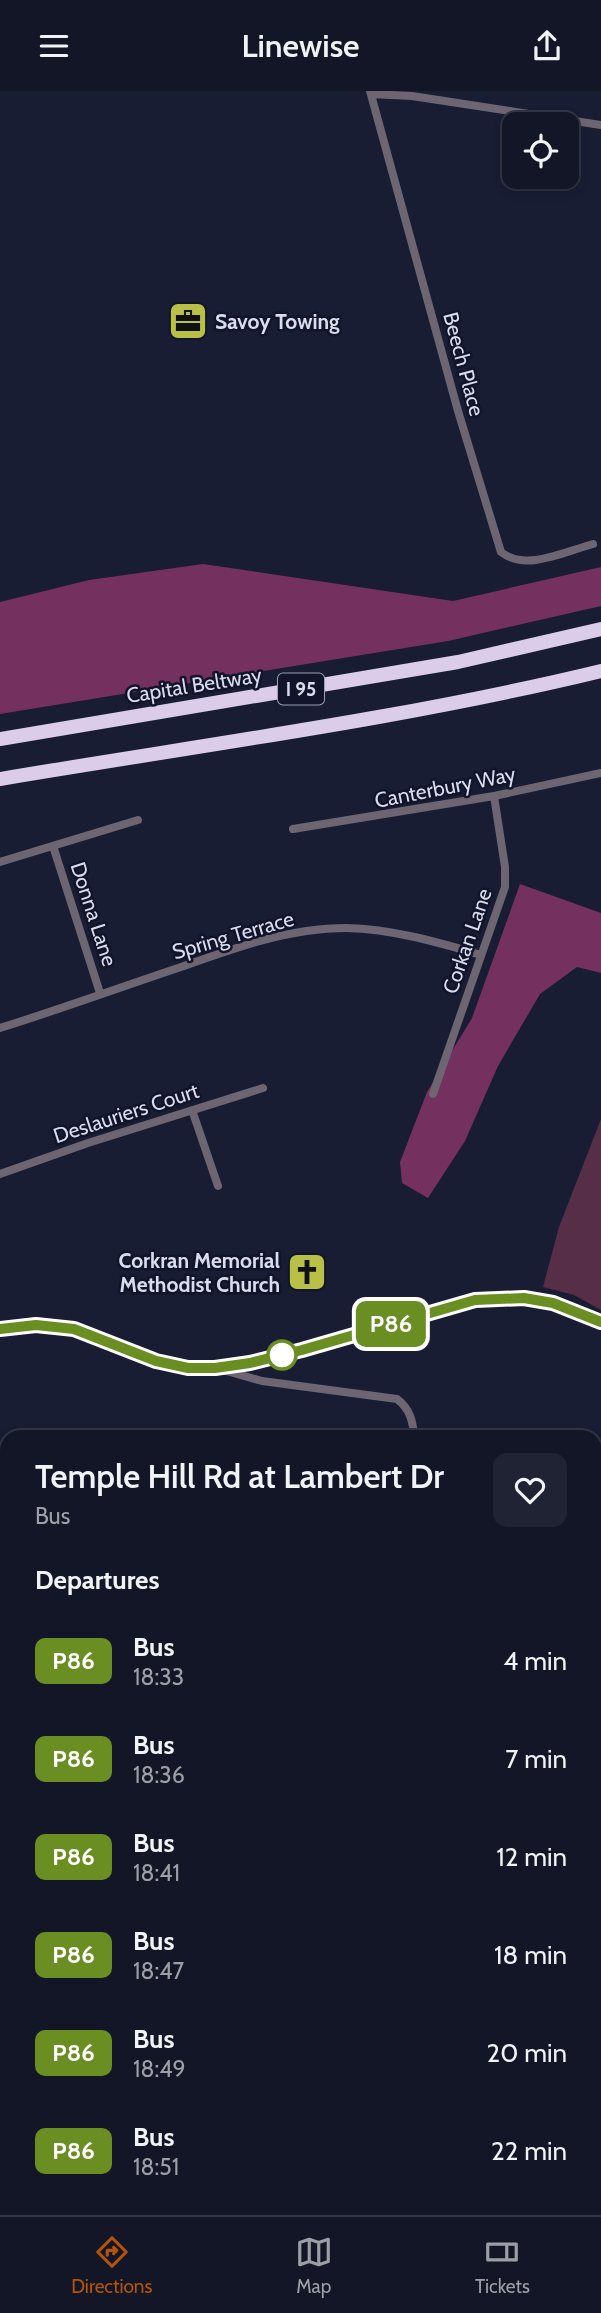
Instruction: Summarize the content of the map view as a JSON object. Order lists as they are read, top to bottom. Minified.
{"streets":{"highway":["Capital Beltway","I 95"],"street":["Beech Place","Canterbury Way","Donna Lane","Spring Terrace","Corkan Lane","Deslauriers Court"]},"crossings":[["Canterbury Way","Corkan Lane"],["Donna Lane","Spring Terrace"],["Spring Terrace","Corkan Lane"]],"places":{"office":["Savoy Towing"],"church":["Corkran Memorial Methodist Church"]},"lines":["bus line P86"],"page":{"header":"Linewise","on_map":"P86","heading":[["Temple Hill Rd at Lambert Dr","Bus"],"Departures"],"list":[{"mark":"P86","name":"Bus","note":"18:33","value":"4 min"},{"mark":"P86","name":"Bus","note":"18:36","value":"7 min"},{"mark":"P86","name":"Bus","note":"18:41","value":"12 min"},{"mark":"P86","name":"Bus","note":"18:47","value":"18 min"},{"mark":"P86","name":"Bus","note":"18:49","value":"20 min"},{"mark":"P86","name":"Bus","note":"18:51","value":"22 min"}],"tabs":["Directions","Map","Tickets"]}}
